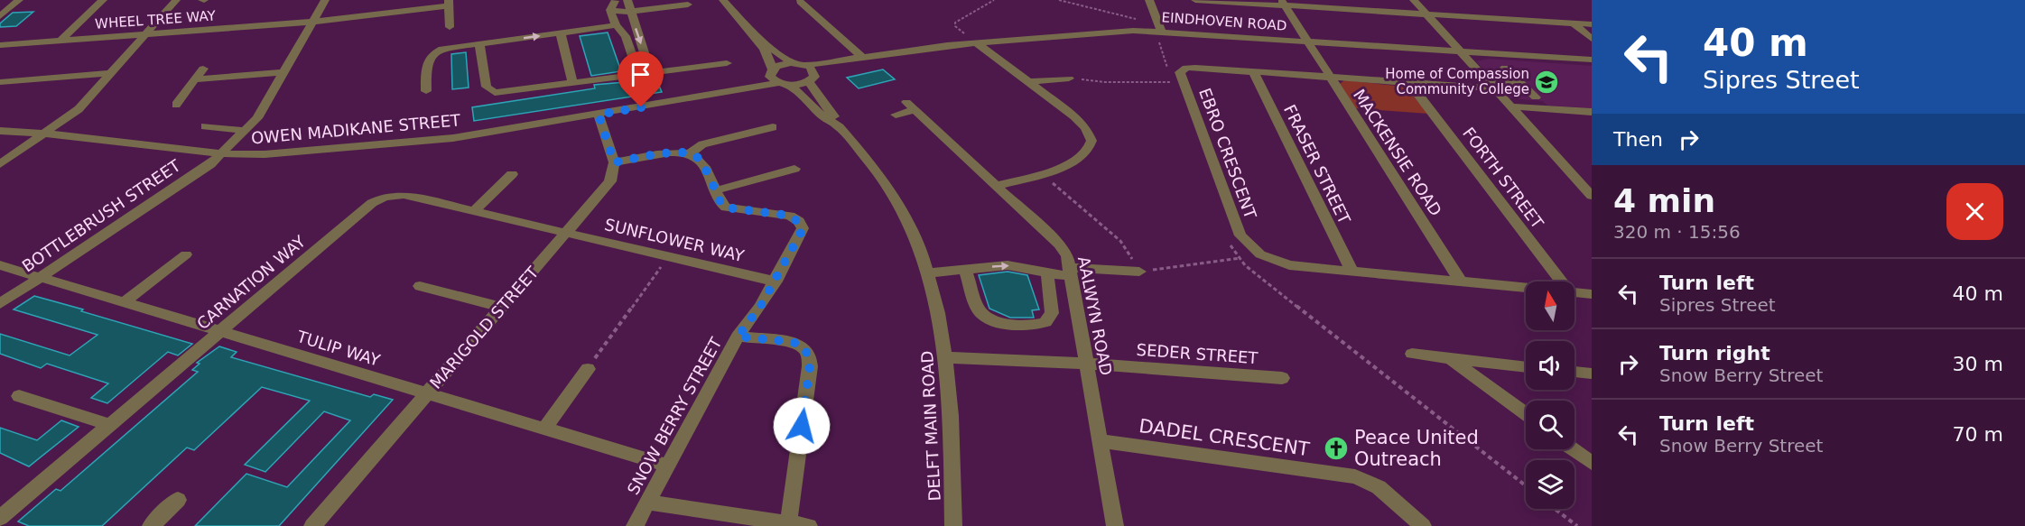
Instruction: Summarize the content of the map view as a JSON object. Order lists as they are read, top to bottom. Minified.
{"streets":{"street":["WHEEL TREE WAY","EINDHOVEN ROAD","OWEN MADIKANE STREET","MACKENSIE ROAD","EBRO CRESCENT","FRASER STREET","FORTH STREET","BOTTLEBRUSH STREET","SUNFLOWER WAY","CARNATION WAY","AALWYN ROAD","MARIGOLD STREET","TULIP WAY","SEDER STREET","SNOW BERRY STREET","DELFT MAIN ROAD","DADEL CRESCENT"]},"crossings":[["WHEEL TREE WAY","BOTTLEBRUSH STREET"],["EINDHOVEN ROAD","OWEN MADIKANE STREET"],["EINDHOVEN ROAD","MACKENSIE ROAD"],["EINDHOVEN ROAD","DELFT MAIN ROAD"],["OWEN MADIKANE STREET","BOTTLEBRUSH STREET"],["OWEN MADIKANE STREET","DELFT MAIN ROAD"],["MACKENSIE ROAD","EBRO CRESCENT"],["EBRO CRESCENT","FRASER STREET"],["EBRO CRESCENT","FORTH STREET"],["BOTTLEBRUSH STREET","TULIP WAY"],["SUNFLOWER WAY","CARNATION WAY"],["SUNFLOWER WAY","MARIGOLD STREET"],["SUNFLOWER WAY","SNOW BERRY STREET"],["CARNATION WAY","MARIGOLD STREET"],["CARNATION WAY","TULIP WAY"],["AALWYN ROAD","SEDER STREET"],["AALWYN ROAD","DADEL CRESCENT"],["MARIGOLD STREET","TULIP WAY"],["TULIP WAY","SNOW BERRY STREET"],["SEDER STREET","DELFT MAIN ROAD"]],"places":{"school or university":["Home of Compassion Community College"],"church":["Peace United Outreach"]},"north":"top","page":{"turn":["40 m","Sipres Street"],"then":"Then","heading":["4 min","320 m · 15:56"],"list":[{"name":"Turn left","note":"Sipres Street","value":"40 m"},{"name":"Turn right","note":"Snow Berry Street","value":"30 m"},{"name":"Turn left","note":"Snow Berry Street","value":"70 m"}]}}
